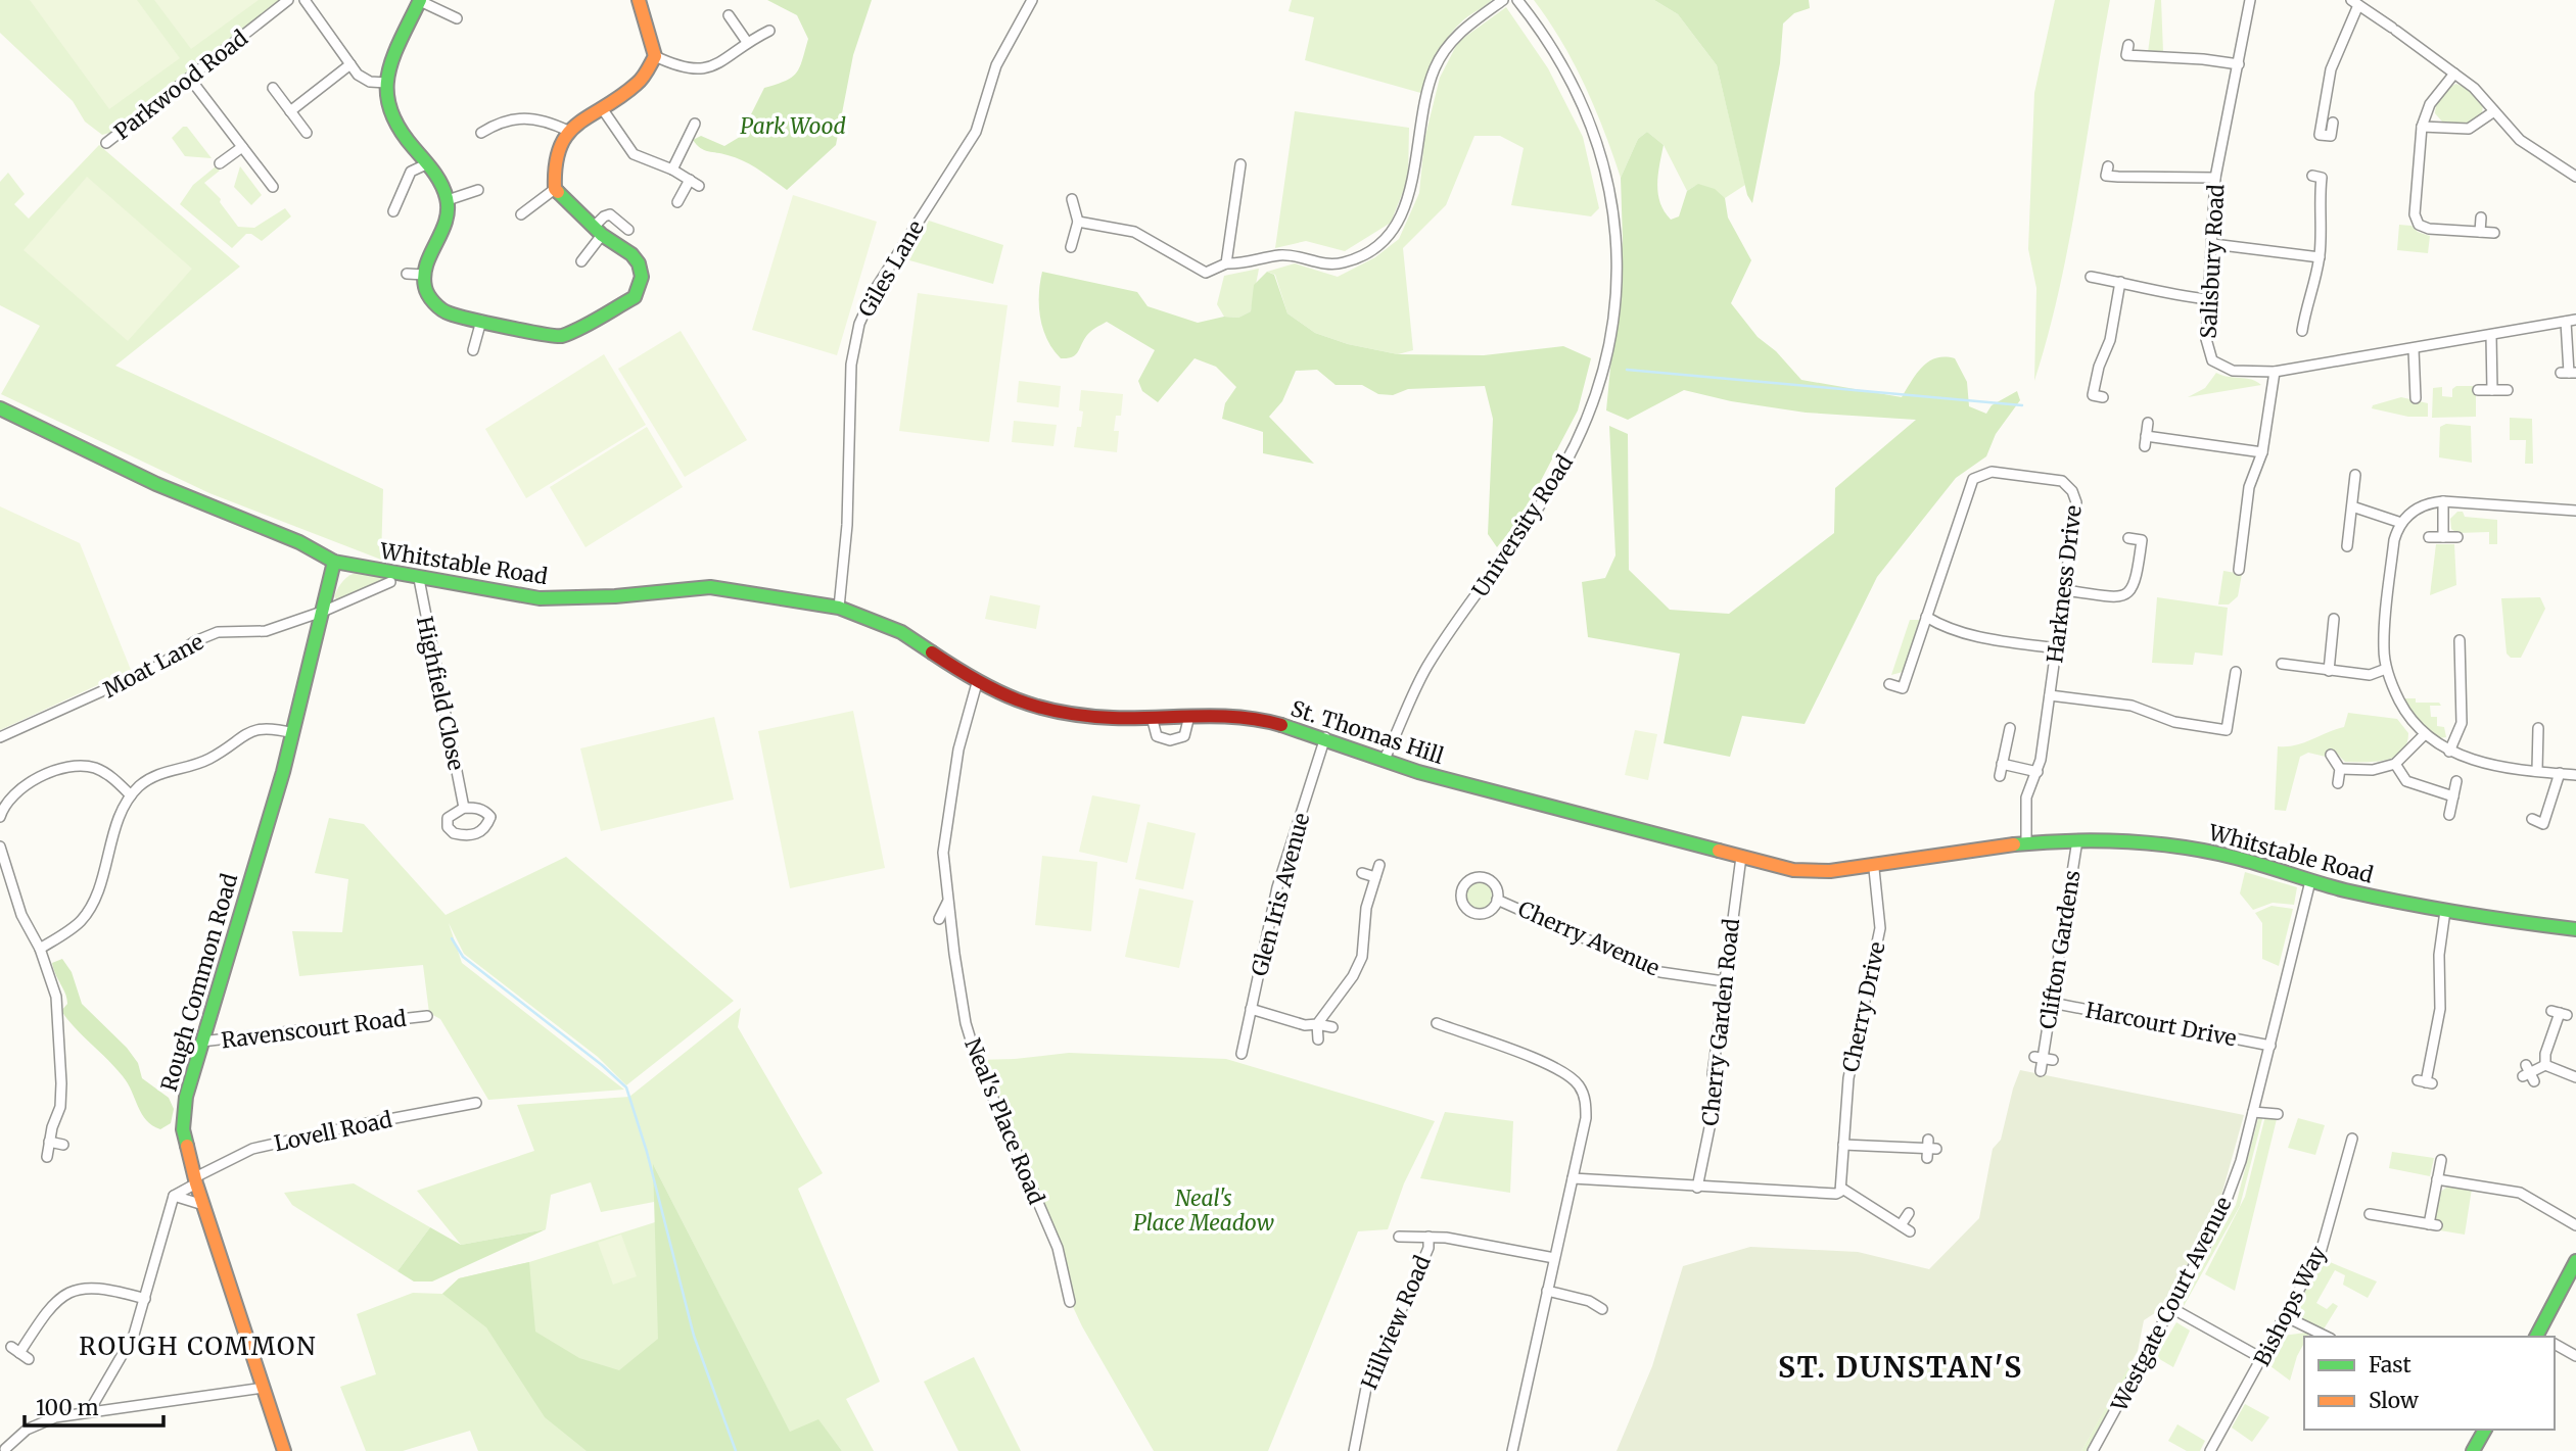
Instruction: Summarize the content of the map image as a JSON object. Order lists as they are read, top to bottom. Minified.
{"streets":{"main road":["Whitstable Road","St. Thomas Hill","Rough Common Road"],"street":["Parkwood Road","Salisbury Road","Giles Lane","University Road","Harkness Drive","Moat Lane","Highfield Close","Glen Iris Avenue","Cherry Avenue","Clifton Gardens","Cherry Drive","Cherry Garden Road","Harcourt Drive","Ravenscourt Road","Neal's Place Road","Lovell Road","Westgate Court Avenue","Bishops Way","Hillview Road"]},"crossings":[["Giles Lane","Whitstable Road"],["University Road","St. Thomas Hill"],["Whitstable Road","Harkness Drive"],["Whitstable Road","Highfield Close"],["Whitstable Road","St. Thomas Hill"],["Whitstable Road","Clifton Gardens"],["Whitstable Road","Rough Common Road"],["Whitstable Road","Cherry Drive"],["Whitstable Road","Cherry Garden Road"],["Whitstable Road","Neal's Place Road"],["Whitstable Road","Westgate Court Avenue"],["Moat Lane","Rough Common Road"],["St. Thomas Hill","Glen Iris Avenue"],["St. Thomas Hill","Cherry Garden Road"],["St. Thomas Hill","Neal's Place Road"],["Cherry Avenue","Cherry Garden Road"],["Clifton Gardens","Harcourt Drive"],["Rough Common Road","Ravenscourt Road"],["Rough Common Road","Lovell Road"],["Harcourt Drive","Westgate Court Avenue"]],"districts":["ROUGH COMMON","ST. DUNSTAN'S"],"parks":["Park Wood","Neal's Place Meadow"],"legend":["Fast","Slow"],"scale_bar":"100 m"}
